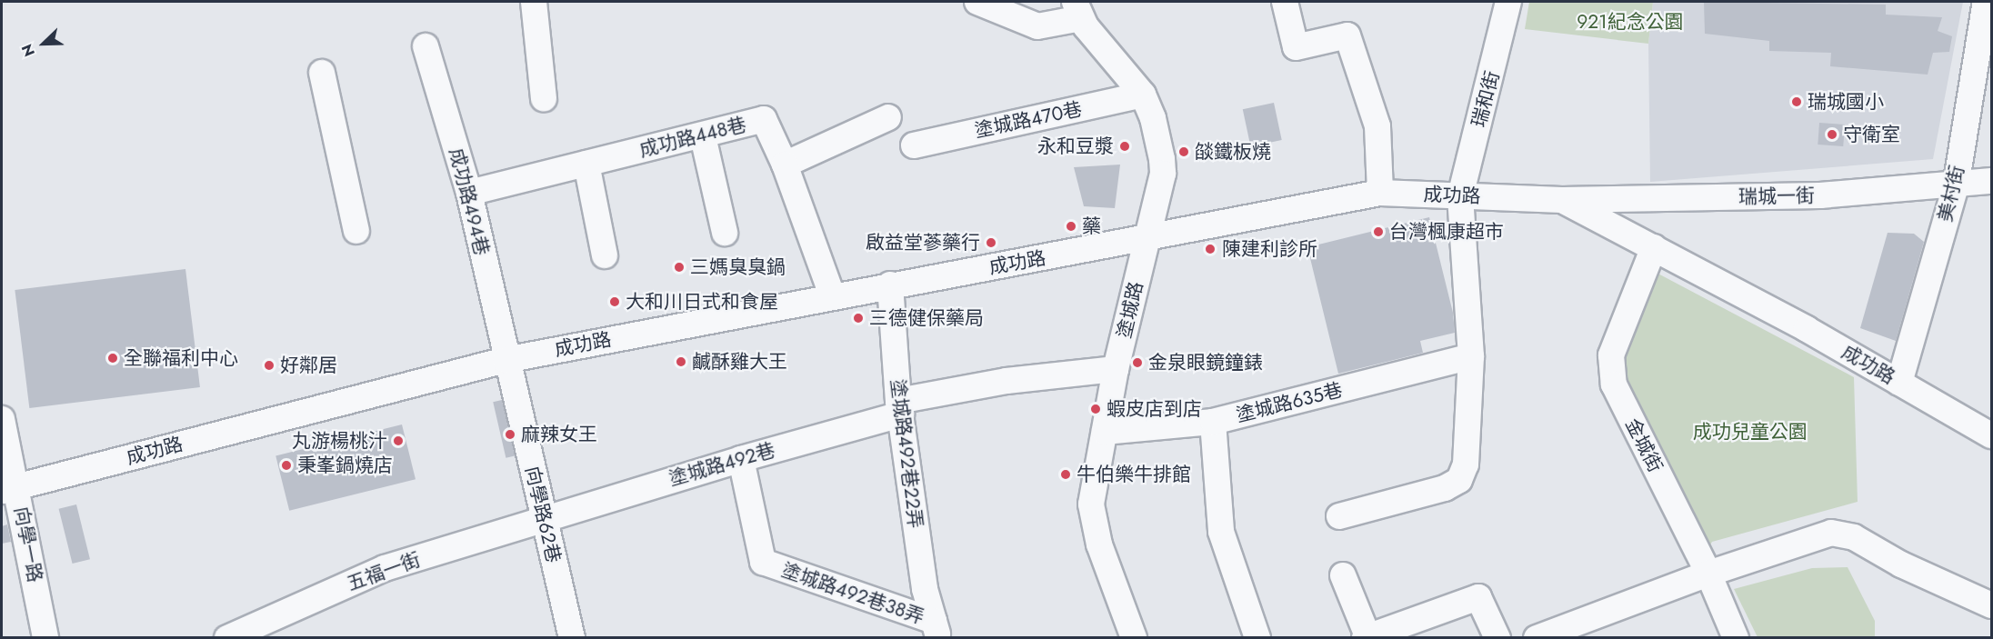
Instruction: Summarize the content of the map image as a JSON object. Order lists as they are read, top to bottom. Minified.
{"streets":{"street":["瑞和街","塗城路470巷","成功路448巷","美村街","成功路","瑞城一街","成功路494巷","塗城路","塗城路635巷","金城街","塗城路492巷22弄","塗城路492巷","向學路62巷","向學一路","五福一街","塗城路492巷38弄"]},"crossings":[["瑞和街","成功路"],["瑞和街","塗城路635巷"],["塗城路470巷","塗城路"],["成功路448巷","成功路"],["成功路448巷","成功路494巷"],["美村街","成功路"],["美村街","瑞城一街"],["成功路","瑞城一街"],["成功路","成功路494巷"],["成功路","塗城路"],["成功路","金城街"],["成功路","塗城路492巷22弄"],["成功路","向學路62巷"],["成功路","向學一路"],["成功路494巷","向學路62巷"],["塗城路","塗城路635巷"],["塗城路","塗城路492巷"],["塗城路492巷22弄","塗城路492巷"],["塗城路492巷22弄","塗城路492巷38弄"],["塗城路492巷","向學路62巷"],["塗城路492巷","五福一街"],["塗城路492巷","塗城路492巷38弄"],["向學路62巷","五福一街"]],"parks":["921紀念公園","成功兒童公園"],"places":["瑞城國小","守衛室","永和豆漿","燄鐵板燒","藥","台灣楓康超市","啟益堂蔘藥行","陳建利診所","三媽臭臭鍋","大和川日式和食屋","三德健保藥局","全聯福利中心","鹹酥雞大王","金泉眼鏡鐘錶","好鄰居","蝦皮店到店","麻辣女王","丸游楊桃汁","秉峯鍋燒店","牛伯樂牛排館"],"north":"bottom left"}
